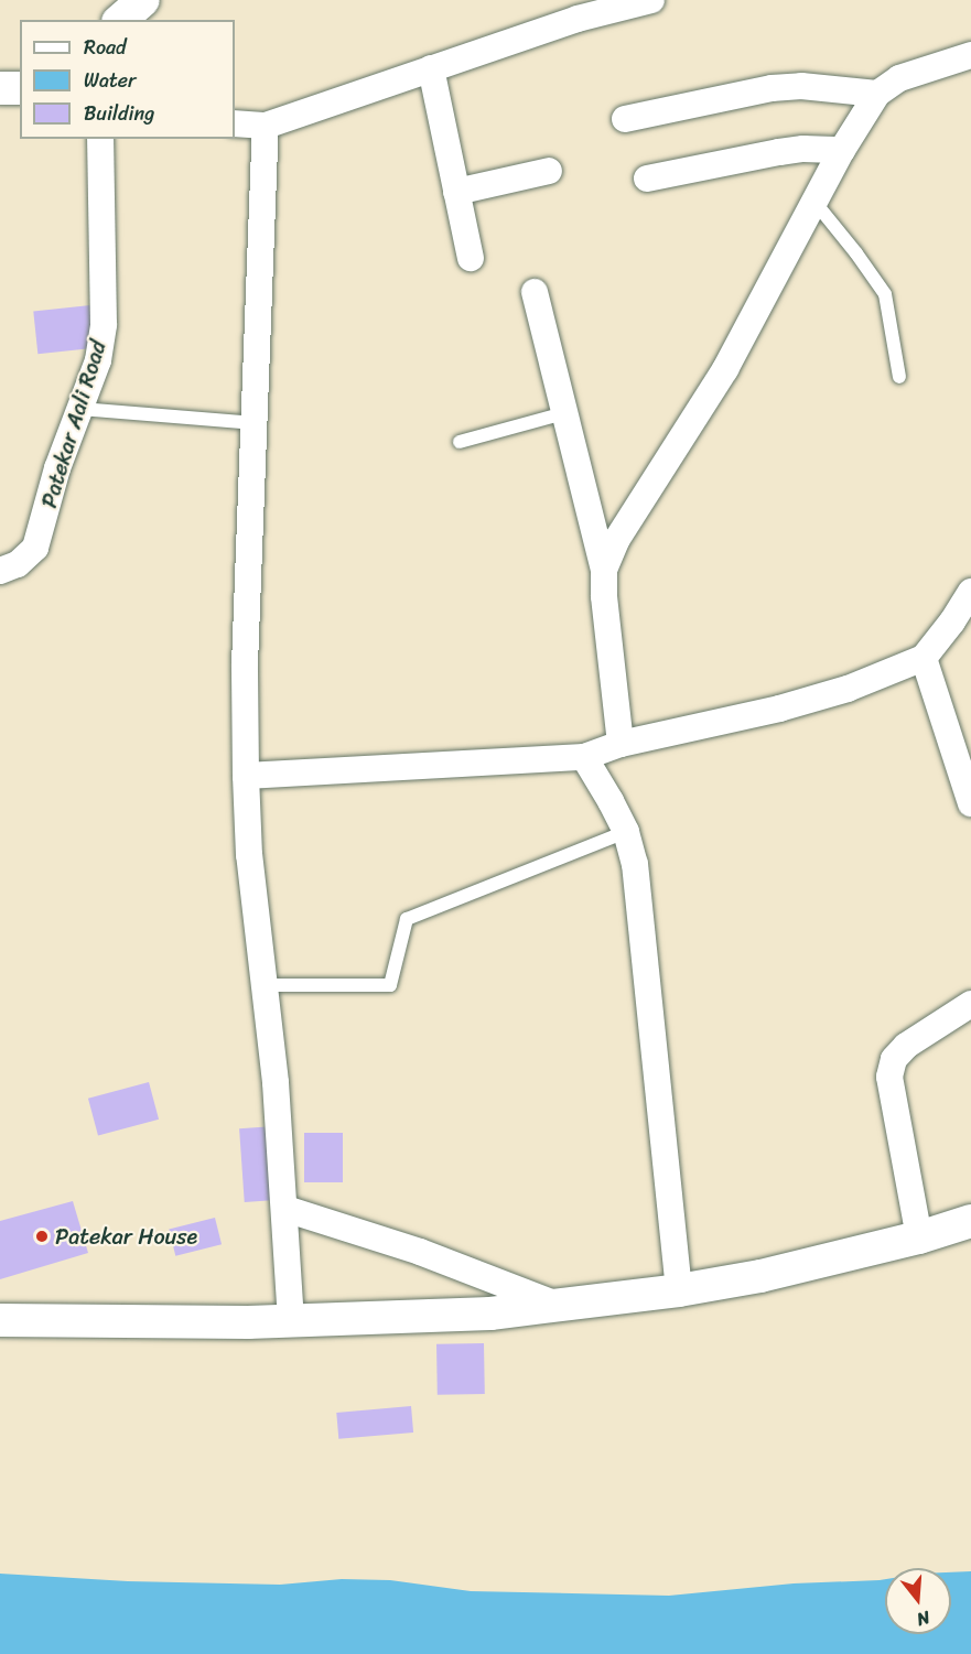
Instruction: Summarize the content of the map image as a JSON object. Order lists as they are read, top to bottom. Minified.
{"streets":{"street":["Patekar Aali Road"]},"places":["Patekar House"],"legend":["Road","Water","Building"],"north":"bottom"}
